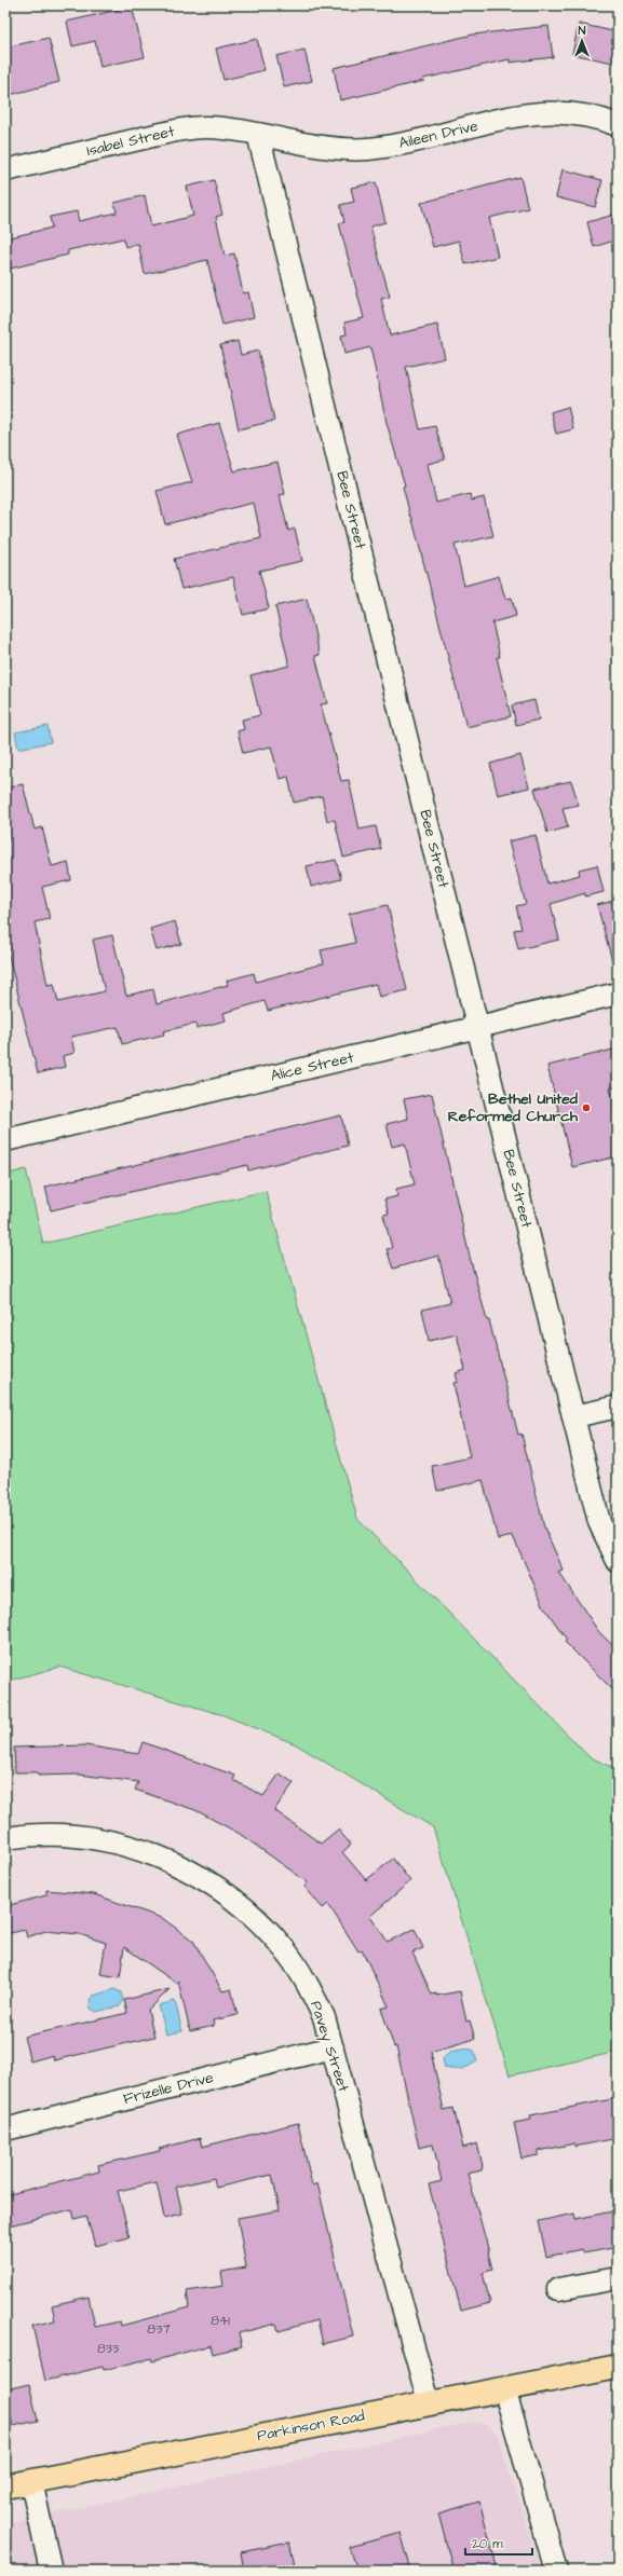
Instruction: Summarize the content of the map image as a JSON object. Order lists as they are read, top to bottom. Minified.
{"streets":{"main road":["Parkinson Road"],"street":["Aileen Drive","Isabel Street","Bee Street","Alice Street","Pavey Street","Frizelle Drive"]},"crossings":[["Aileen Drive","Isabel Street"],["Aileen Drive","Bee Street"],["Isabel Street","Bee Street"],["Bee Street","Alice Street"],["Pavey Street","Frizelle Drive"],["Pavey Street","Parkinson Road"]],"places":["Bethel United Reformed Church"],"house_numbers":["841","837","833"],"scale_bar":"20 m","north":"top"}
